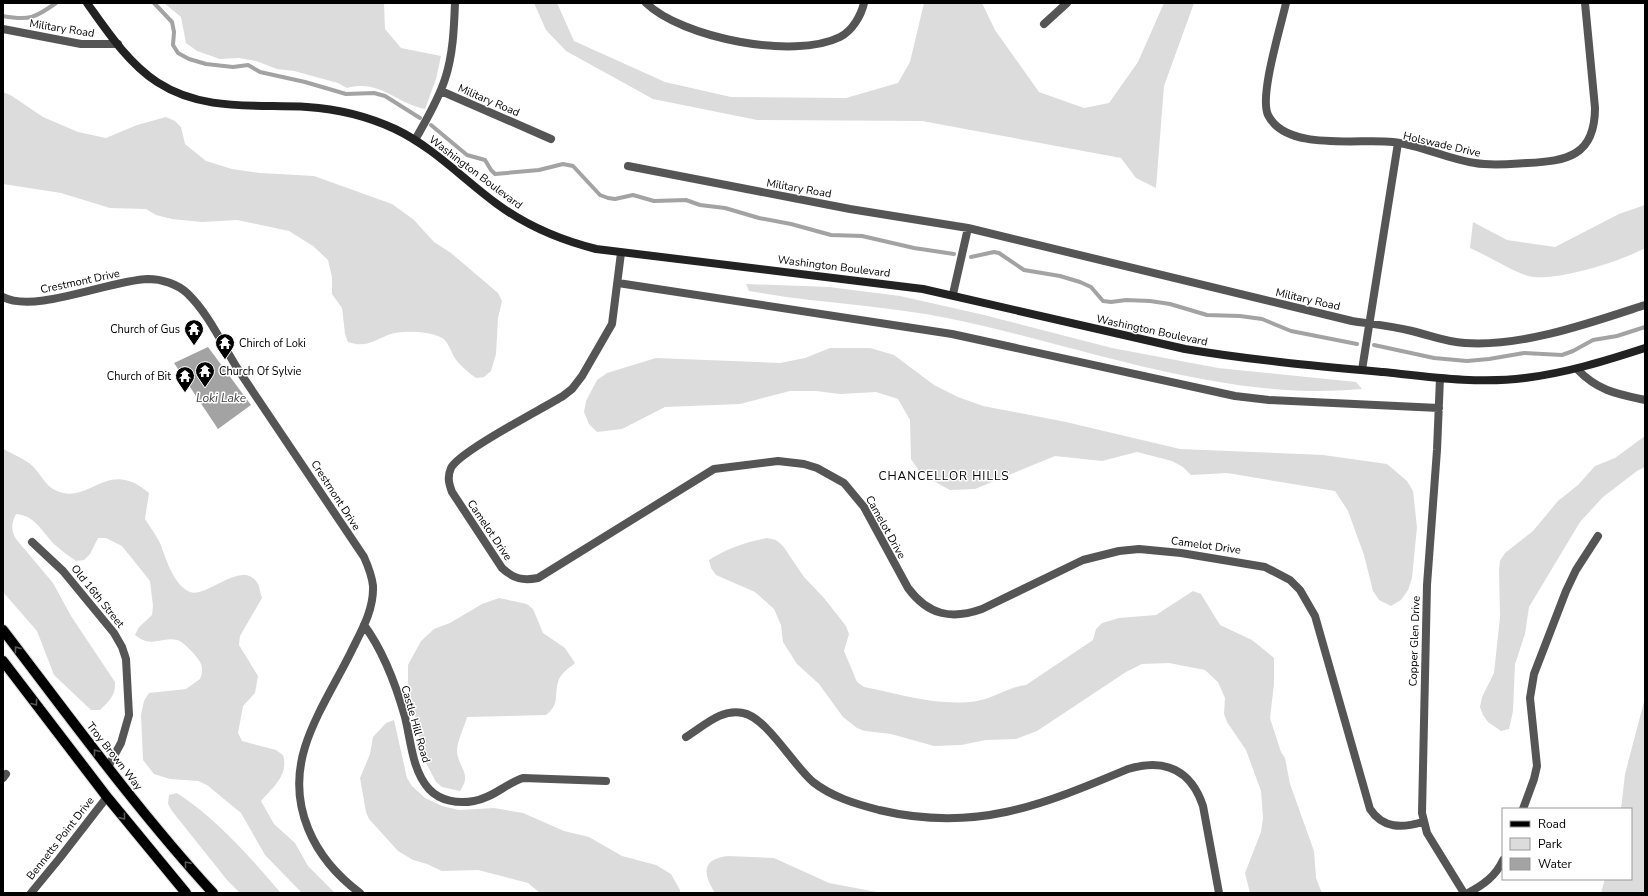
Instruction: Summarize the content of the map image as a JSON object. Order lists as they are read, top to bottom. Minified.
{"streets":{"main road":["Troy Brown Way"],"street":["Military Road","Holswade Drive","Washington Boulevard","Crestmont Drive","Camelot Drive","Old 16th Street","Copper Glen Drive","Castle Hill Road","Bennetts Point Drive"]},"crossings":[["Military Road","Holswade Drive"],["Military Road","Washington Boulevard"],["Holswade Drive","Washington Boulevard"],["Washington Boulevard","Camelot Drive"],["Washington Boulevard","Copper Glen Drive"],["Crestmont Drive","Castle Hill Road"],["Camelot Drive","Copper Glen Drive"],["Old 16th Street","Troy Brown Way"]],"districts":["CHANCELLOR HILLS"],"water":["Loki Lake"],"places":{"temple":["Church of Gus","Chirch of Loki","Church Of Sylvie","Church of Bit"]},"legend":["Road","Park","Water"]}
